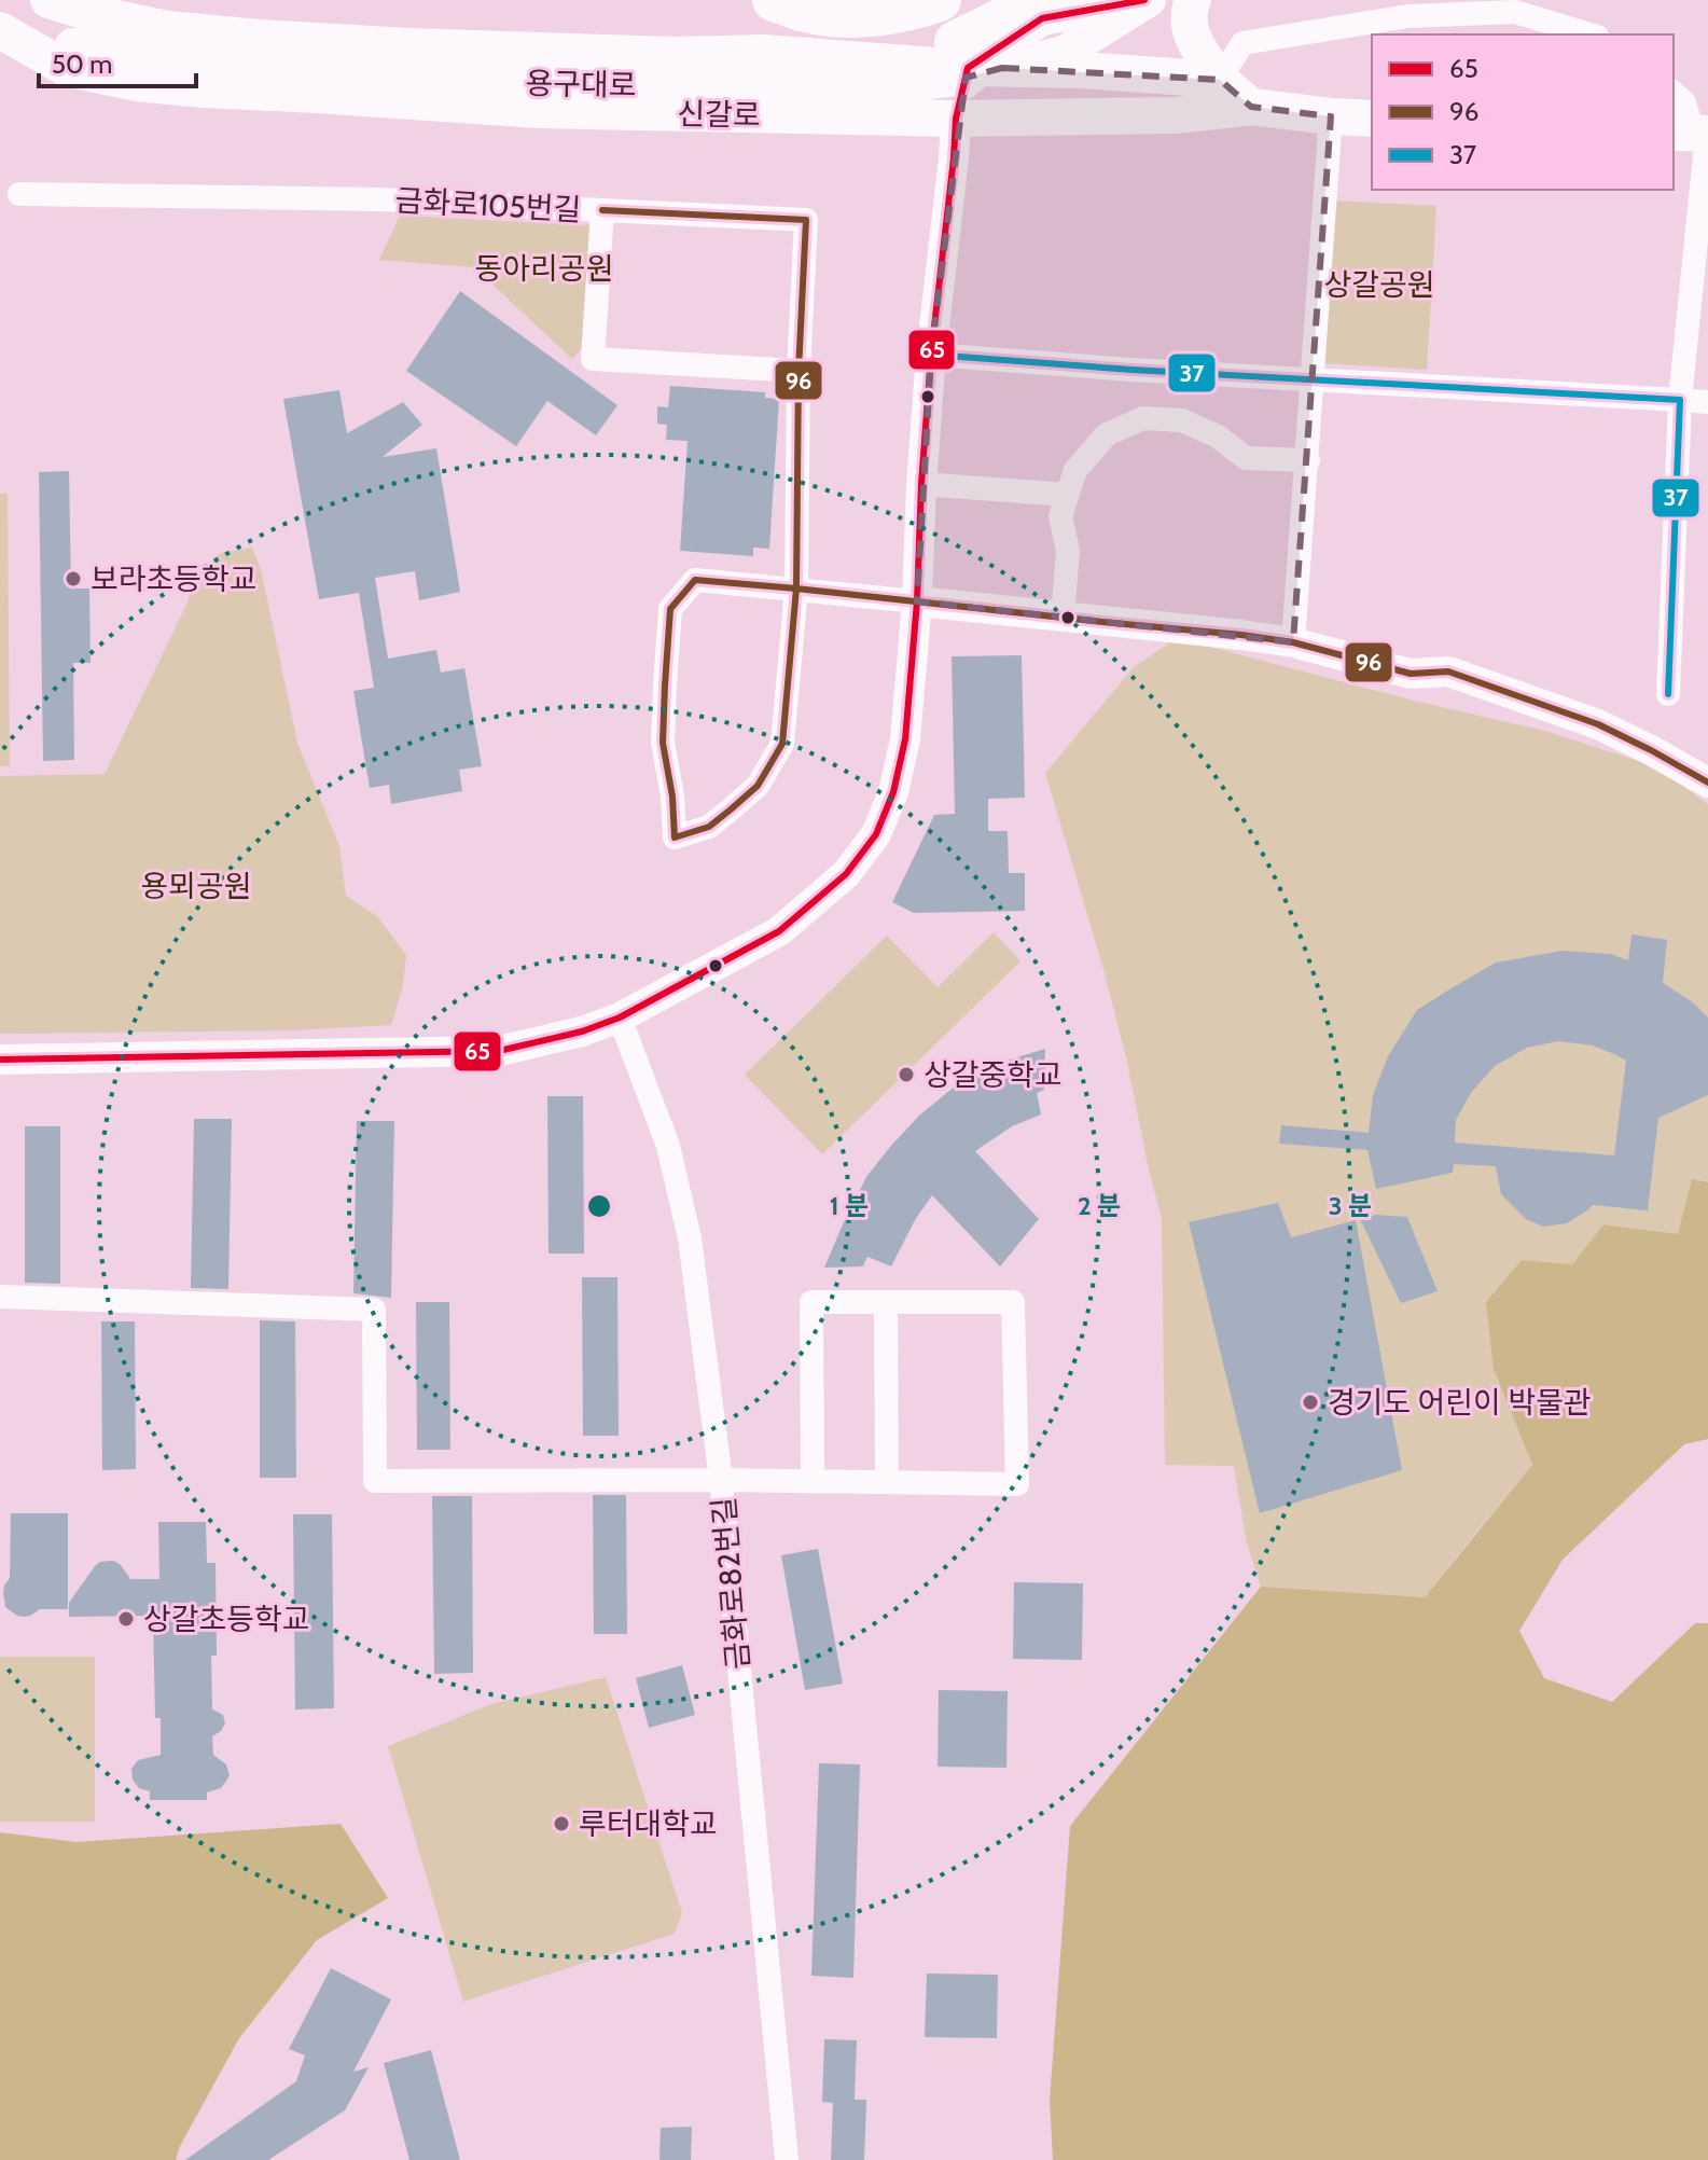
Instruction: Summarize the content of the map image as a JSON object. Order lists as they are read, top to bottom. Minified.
{"streets":{"main road":["용구대로","신갈로"],"street":["금화로105번길","금화로82번길"]},"crossings":[["용구대로","신갈로"]],"parks":["동아리공원","상갈공원","용뫼공원"],"places":["보라초등학교","상갈중학교","경기도 어린이 박물관","상갈초등학교","루터대학교"],"lines":["transit line 65","transit line 96","transit line 37"],"legend":["65","96","37"],"scale_bar":"50 m","rings":["1 분","2 분","3 분"]}
